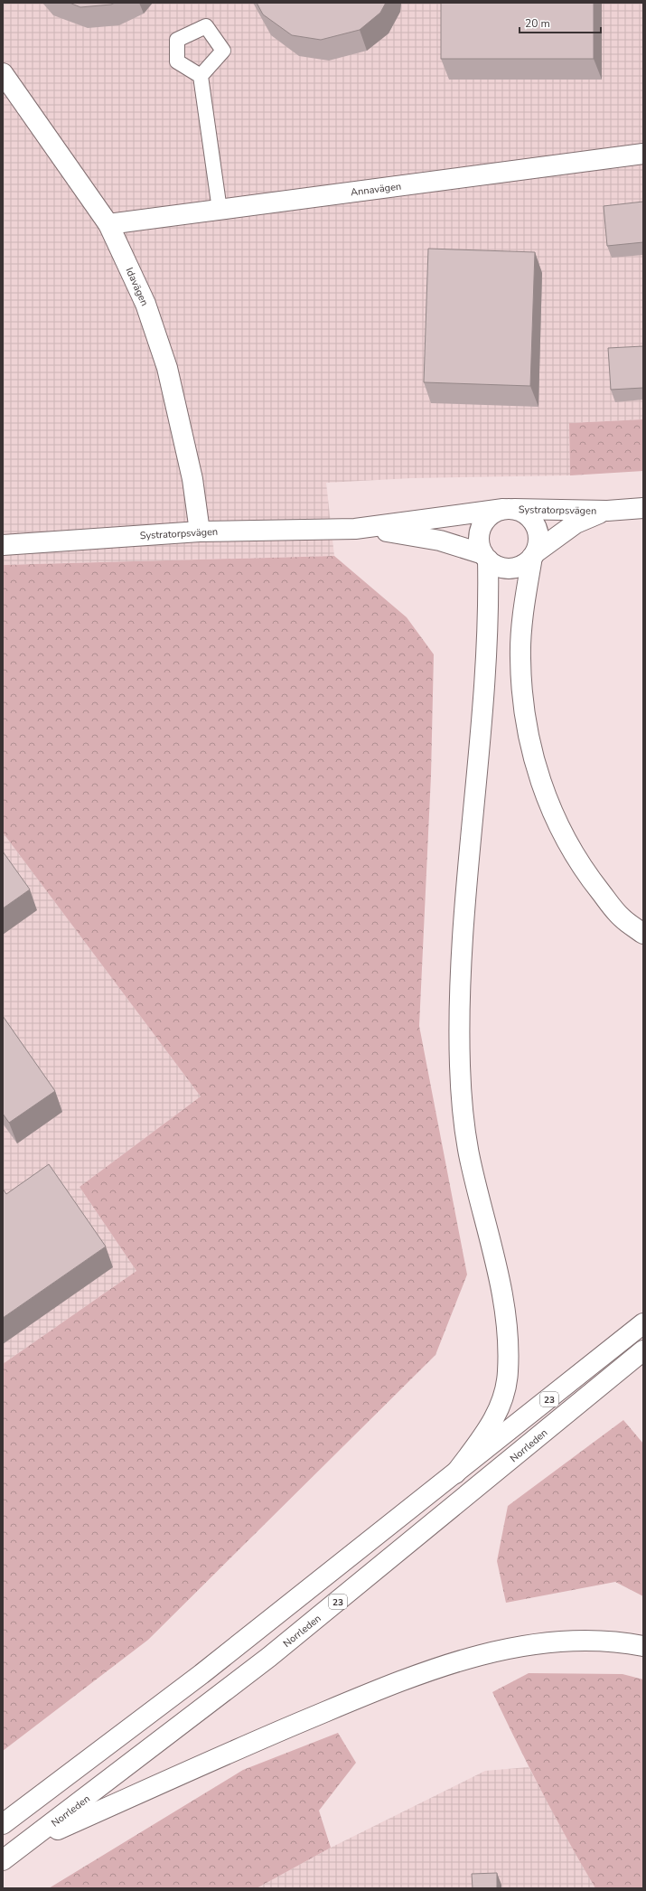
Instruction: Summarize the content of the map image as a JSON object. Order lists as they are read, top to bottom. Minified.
{"streets":{"main road":["Annavägen","Idavägen","Systratorpsvägen","23","Norrleden"]},"crossings":[["Annavägen","Idavägen"],["Idavägen","Systratorpsvägen"]],"scale_bar":"20 m"}
